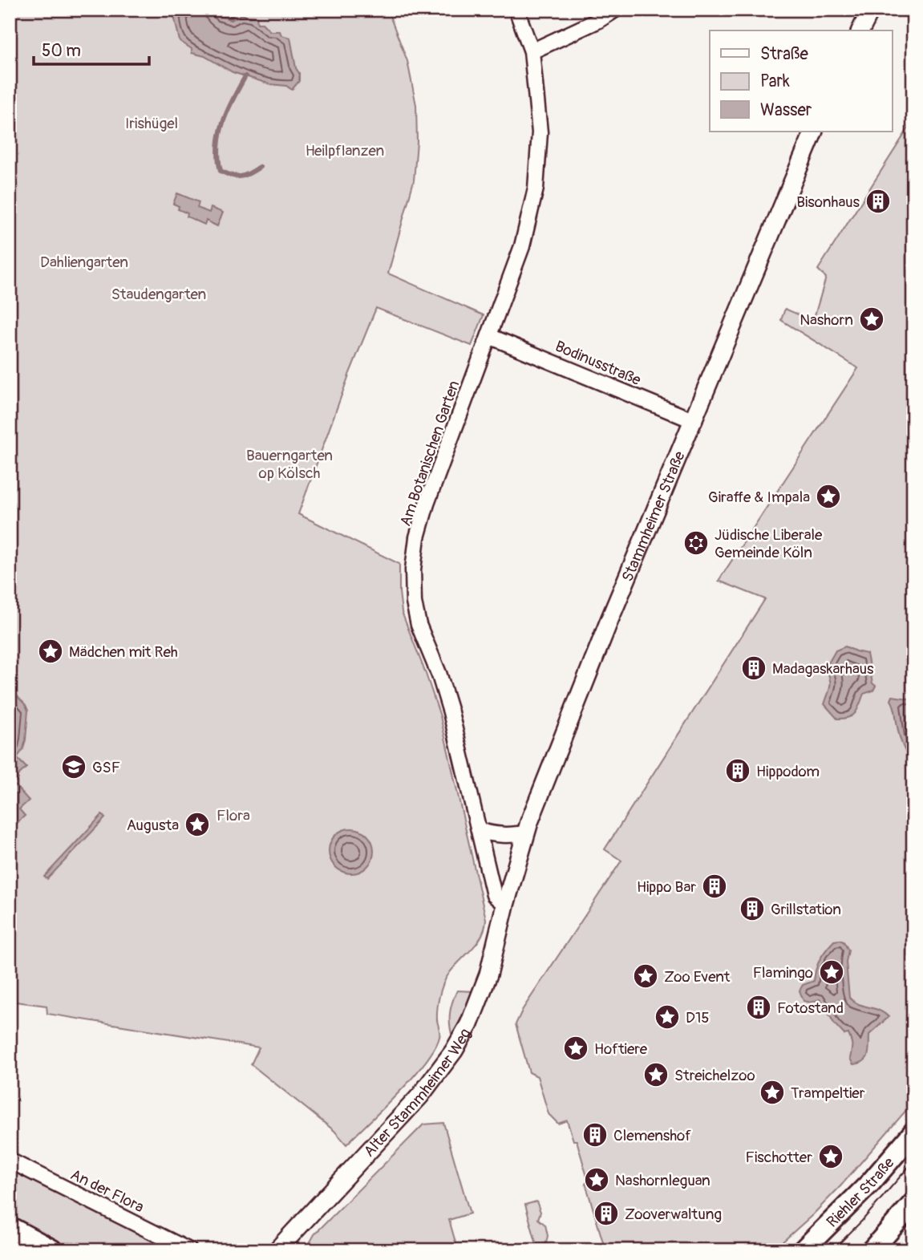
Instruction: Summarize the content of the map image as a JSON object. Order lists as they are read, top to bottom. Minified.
{"streets":{"main road":["Riehler Straße"],"street":["Bodinusstraße","Am Botanischen Garten","Stammheimer Straße","Alter Stammheimer Weg","An der Flora"]},"crossings":[["Bodinusstraße","Am Botanischen Garten"],["Bodinusstraße","Stammheimer Straße"],["Am Botanischen Garten","Stammheimer Straße"],["Am Botanischen Garten","Alter Stammheimer Weg"],["Stammheimer Straße","Alter Stammheimer Weg"]],"parks":["Irishügel","Heilpflanzen","Dahliengarten","Staudengarten","Bauerngarten op Kölsch","Flora"],"places":{"building":["Bisonhaus","Madagaskarhaus","Hippodom","Hippo Bar","Grillstation","Fotostand","Clemenshof","Zooverwaltung"],"place":["Nashorn","Giraffe & Impala","Mädchen mit Reh","Augusta","Flamingo","Zoo Event","D15","Hoftiere","Streichelzoo","Trampeltier","Fischotter","Nashornleguan"],"synagogue":["Jüdische Liberale Gemeinde Köln"],"school or university":["GSF"]},"legend":["Straße","Park","Wasser"],"scale_bar":"50 m"}
